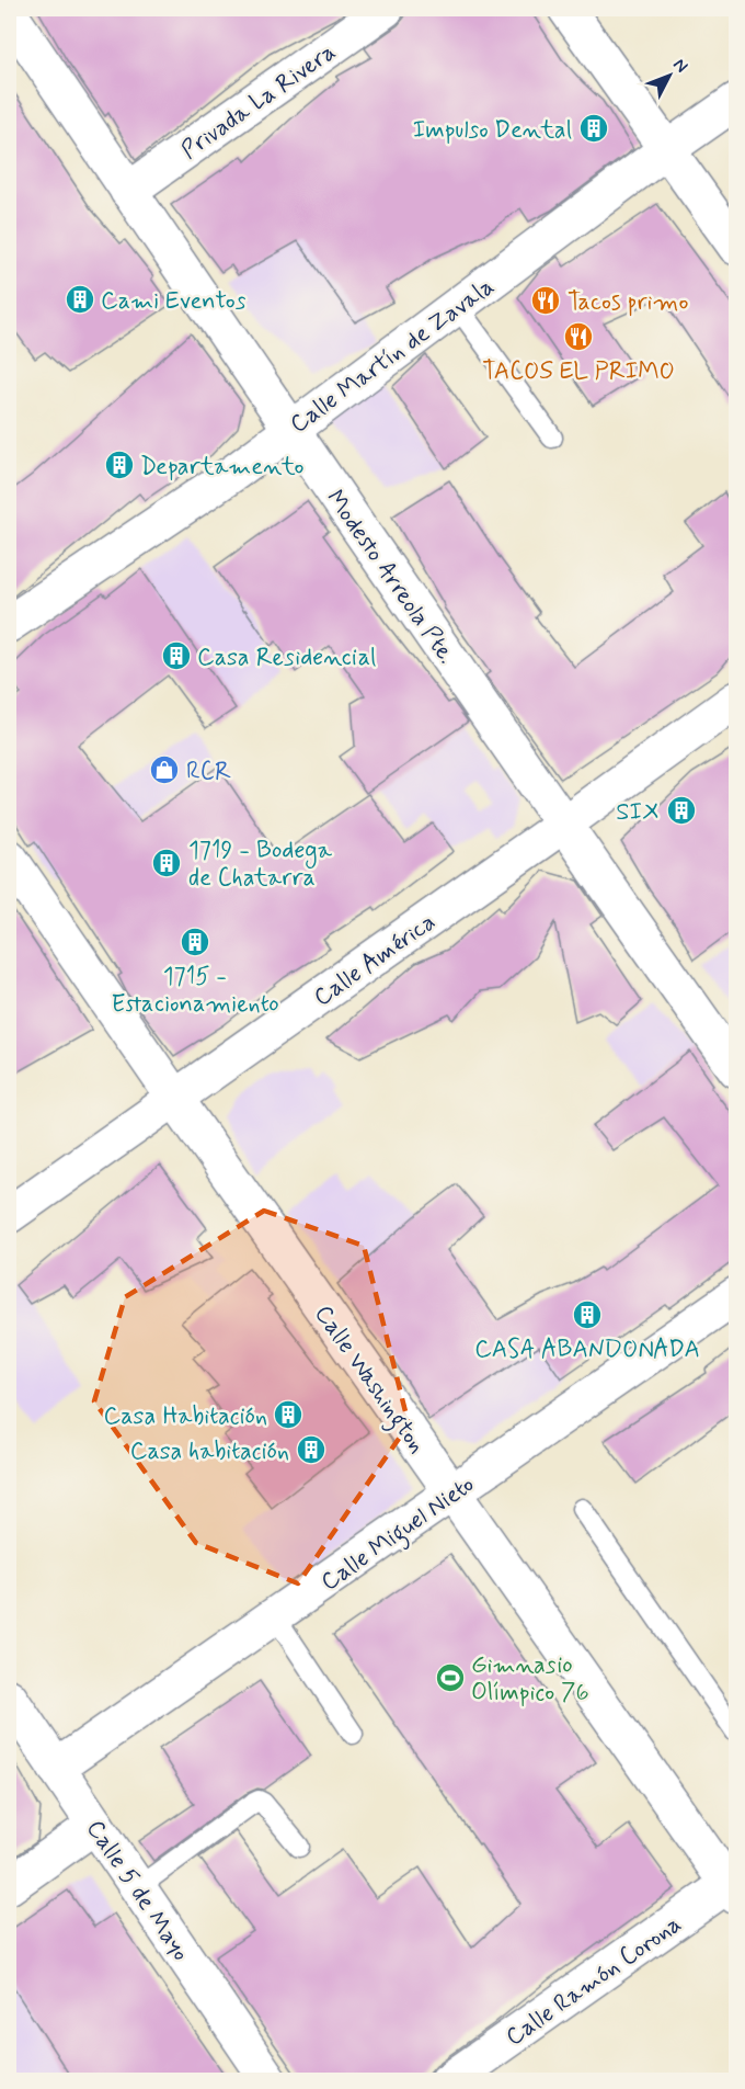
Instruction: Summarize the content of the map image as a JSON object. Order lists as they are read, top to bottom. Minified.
{"streets":{"street":["Privada La Rivera","Calle Martín de Zavala","Modesto Arreola Pte.","Calle América","Calle Washington","Calle Miguel Nieto","Calle 5 de Mayo","Calle Ramón Corona"]},"crossings":[["Privada La Rivera","Modesto Arreola Pte."],["Calle Martín de Zavala","Modesto Arreola Pte."],["Modesto Arreola Pte.","Calle América"],["Calle América","Calle Washington"],["Calle Washington","Calle Miguel Nieto"],["Calle Washington","Calle Ramón Corona"],["Calle Miguel Nieto","Calle 5 de Mayo"]],"places":{"building":["Impulso Dental","Cami Eventos","Departamento","Casa Residencial","SIX","1719 - Bodega de Chatarra","1715 - Estacionamiento","CASA ABANDONADA","Casa Habitación","Casa habitación"],"restaurant":["Tacos primo","TACOS EL PRIMO"],"shop":["RCR"],"sports":["Gimnasio Olímpico 76"]},"north":"top right"}
